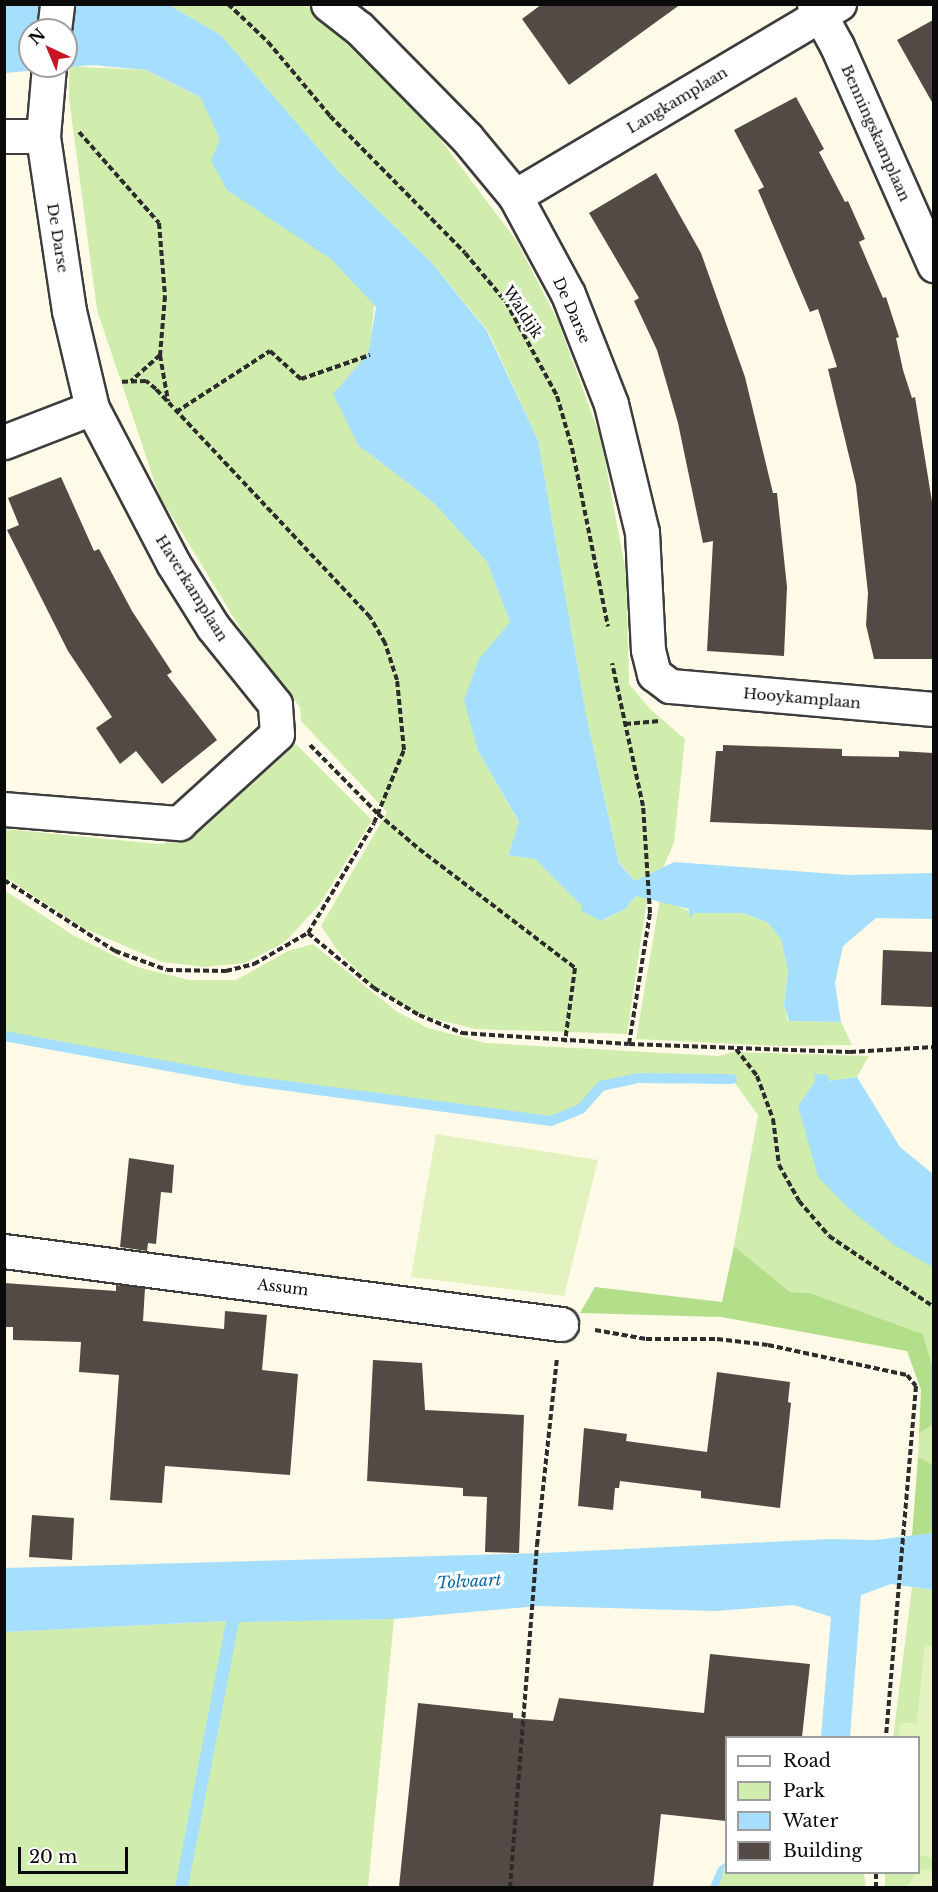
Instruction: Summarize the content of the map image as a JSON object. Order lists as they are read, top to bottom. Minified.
{"streets":{"street":["Langkamplaan","Benningskamplaan","De Darse","Haverkamplaan","Hooykamplaan","Assum"],"path":["Waldijk"]},"crossings":[["Langkamplaan","Benningskamplaan"],["Langkamplaan","De Darse"],["De Darse","Haverkamplaan"],["De Darse","Hooykamplaan"]],"water":["Tolvaart"],"legend":["Road","Park","Water","Building"],"scale_bar":"20 m","north":"top left"}
